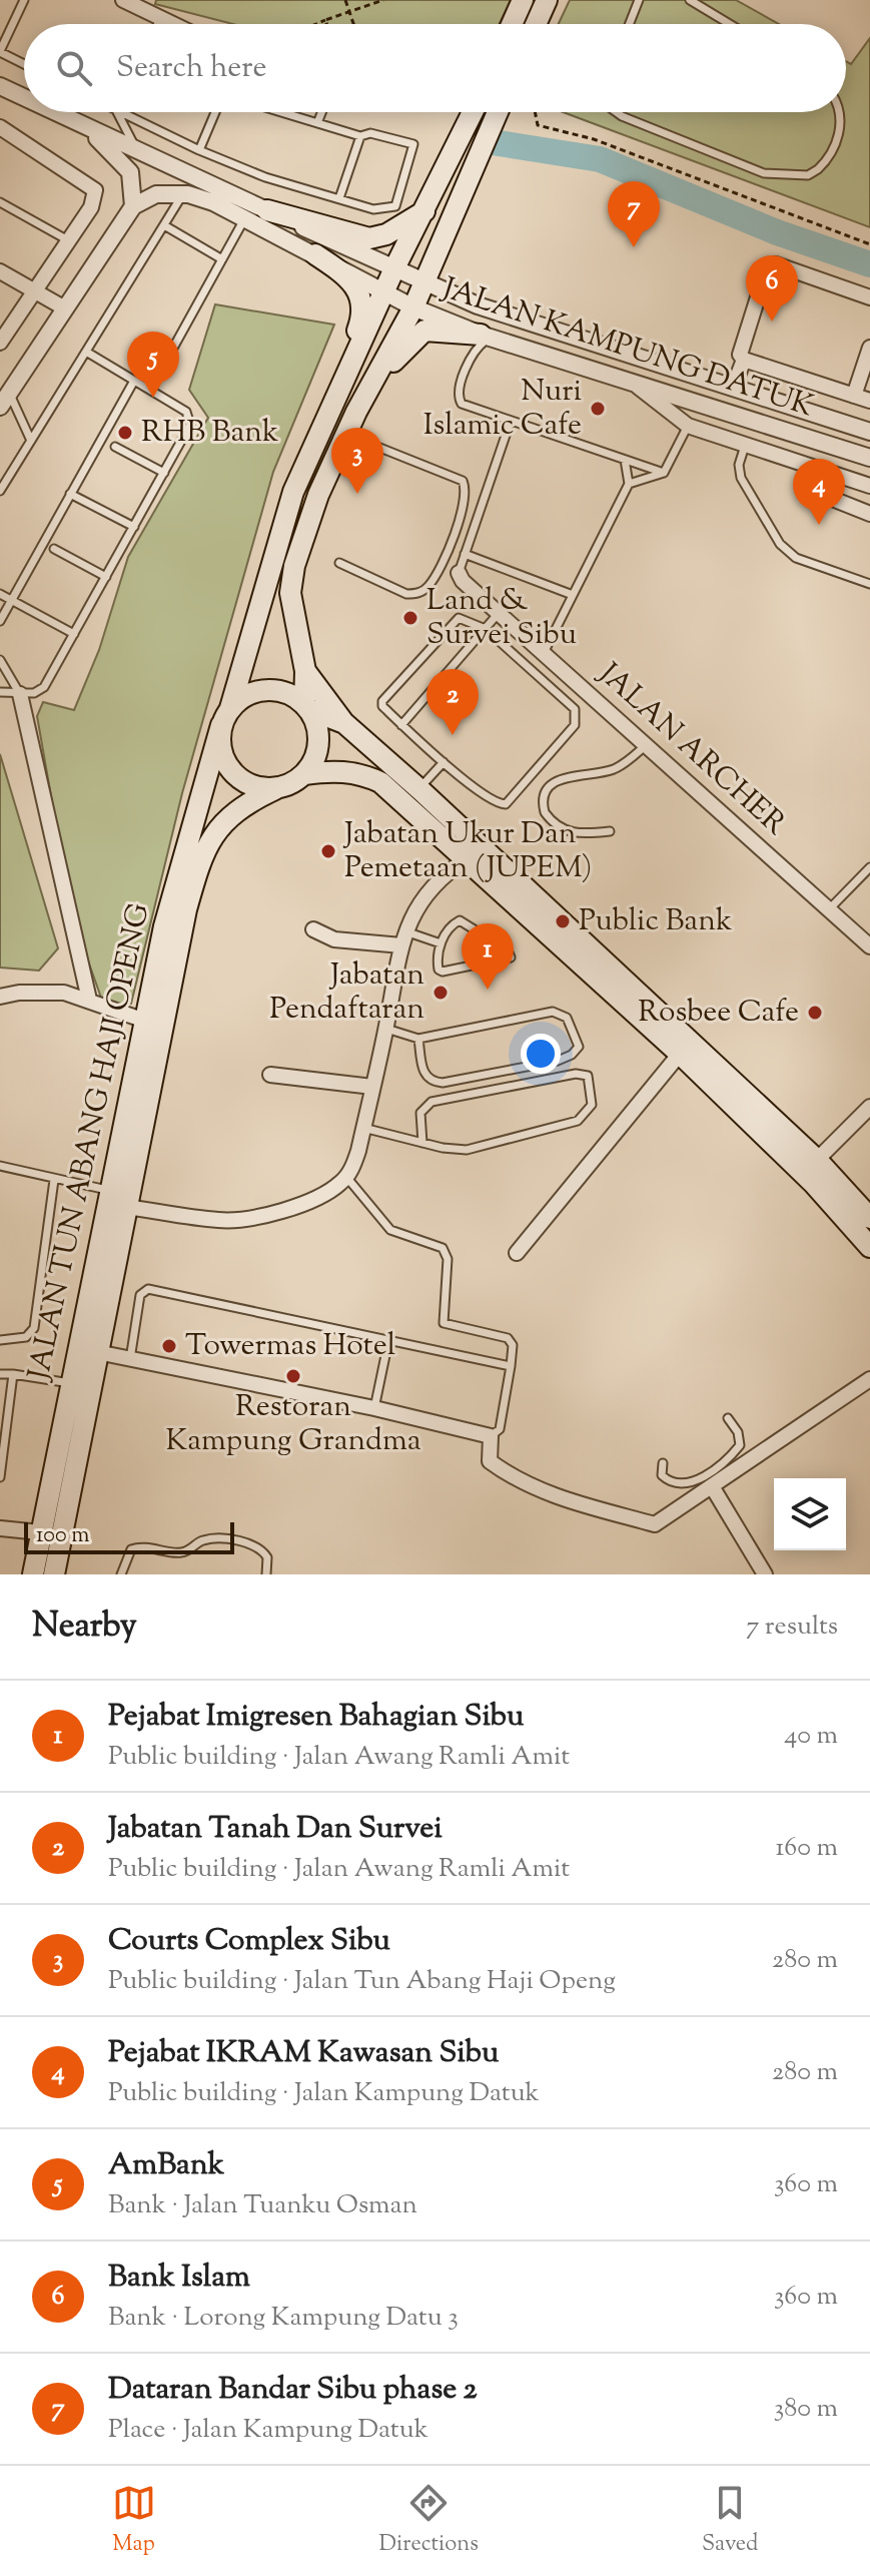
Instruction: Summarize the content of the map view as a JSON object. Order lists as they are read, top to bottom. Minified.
{"streets":{"main road":["JALAN TUN ABANG HAJI OPENG"],"street":["JALAN KAMPUNG DATUK","JALAN ARCHER"]},"crossings":[["JALAN KAMPUNG DATUK","JALAN TUN ABANG HAJI OPENG"]],"places":["Nuri Islamic Cafe","RHB Bank","Land & Survei Sibu","Jabatan Ukur Dan Pemetaan (JUPEM)","Public Bank","Jabatan Pendaftaran","Rosbee Cafe","Towermas Hotel","Restoran Kampung Grandma"],"scale_bar":"100 m","page":{"search":"Search here","pins":["7","6","5","3","4","2","1"],"scale":"100 m","heading":["Nearby","7 results"],"list":[{"mark":"1","name":"Pejabat Imigresen Bahagian Sibu","note":"Public building · Jalan Awang Ramli Amit","value":"40 m"},{"mark":"2","name":"Jabatan Tanah Dan Survei","note":"Public building · Jalan Awang Ramli Amit","value":"160 m"},{"mark":"3","name":"Courts Complex Sibu","note":"Public building · Jalan Tun Abang Haji Openg","value":"280 m"},{"mark":"4","name":"Pejabat IKRAM Kawasan Sibu","note":"Public building · Jalan Kampung Datuk","value":"280 m"},{"mark":"5","name":"AmBank","note":"Bank · Jalan Tuanku Osman","value":"360 m"},{"mark":"6","name":"Bank Islam","note":"Bank · Lorong Kampung Datu 3","value":"360 m"},{"mark":"7","name":"Dataran Bandar Sibu phase 2","note":"Place · Jalan Kampung Datuk","value":"380 m"}],"nav":["Map","Directions","Saved"]}}
